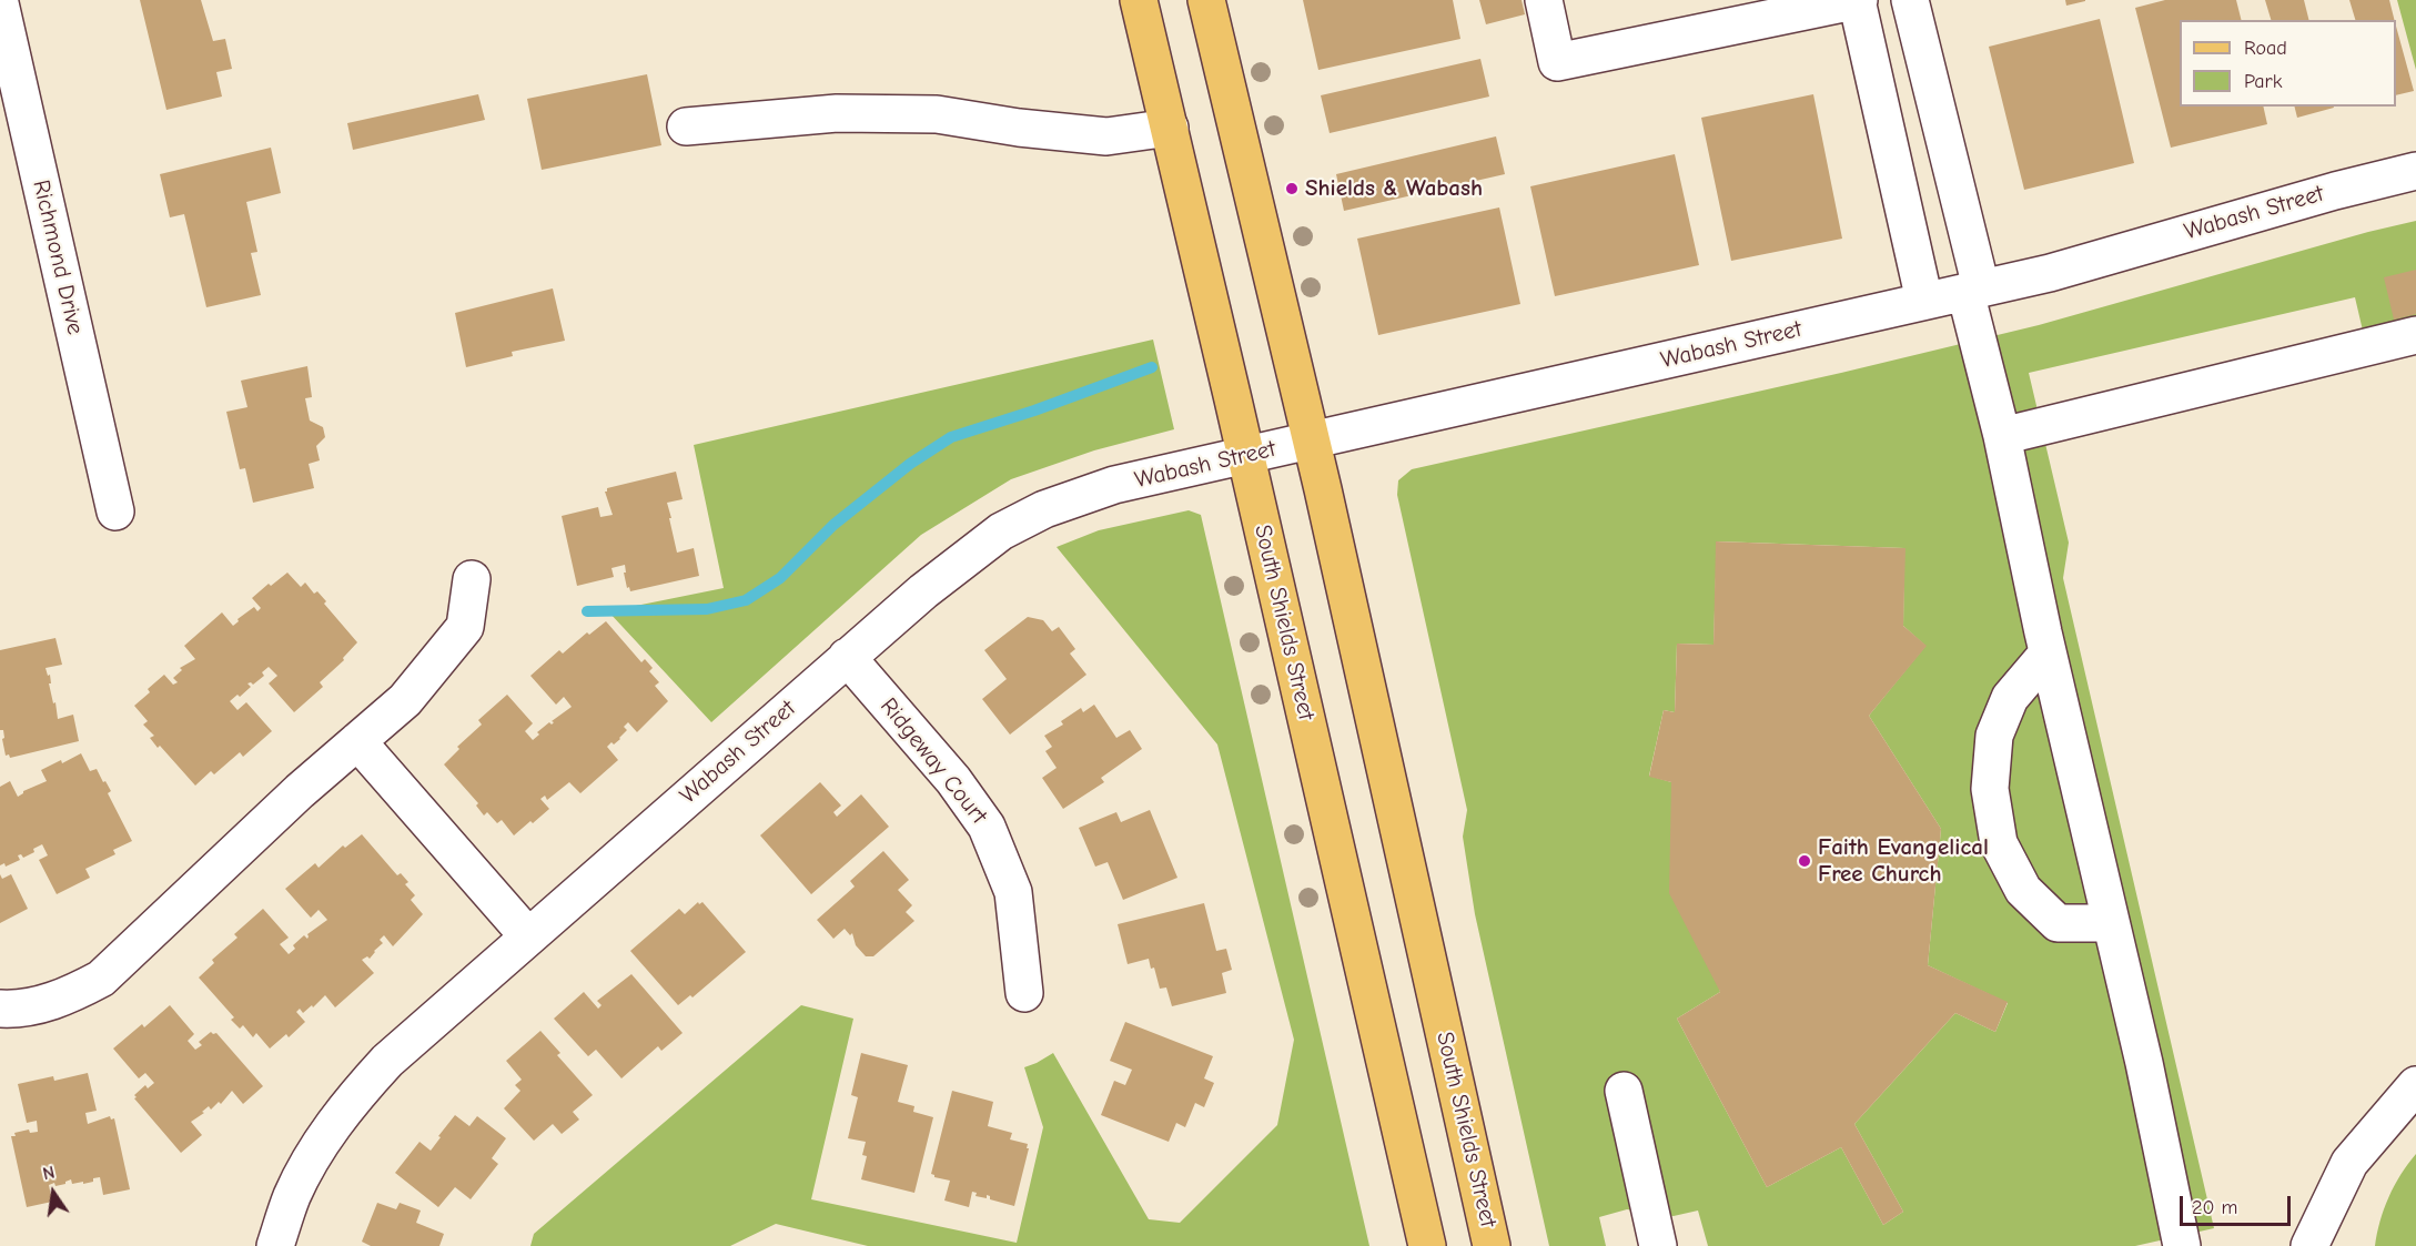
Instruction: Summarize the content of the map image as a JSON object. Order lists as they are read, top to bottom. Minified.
{"streets":{"main road":["South Shields Street"],"street":["Wabash Street","Richmond Drive","Ridgeway Court"]},"crossings":[["Wabash Street","South Shields Street"],["Wabash Street","Ridgeway Court"]],"places":["Shields & Wabash","Faith Evangelical Free Church"],"legend":["Road","Park"],"scale_bar":"20 m","north":"top"}
